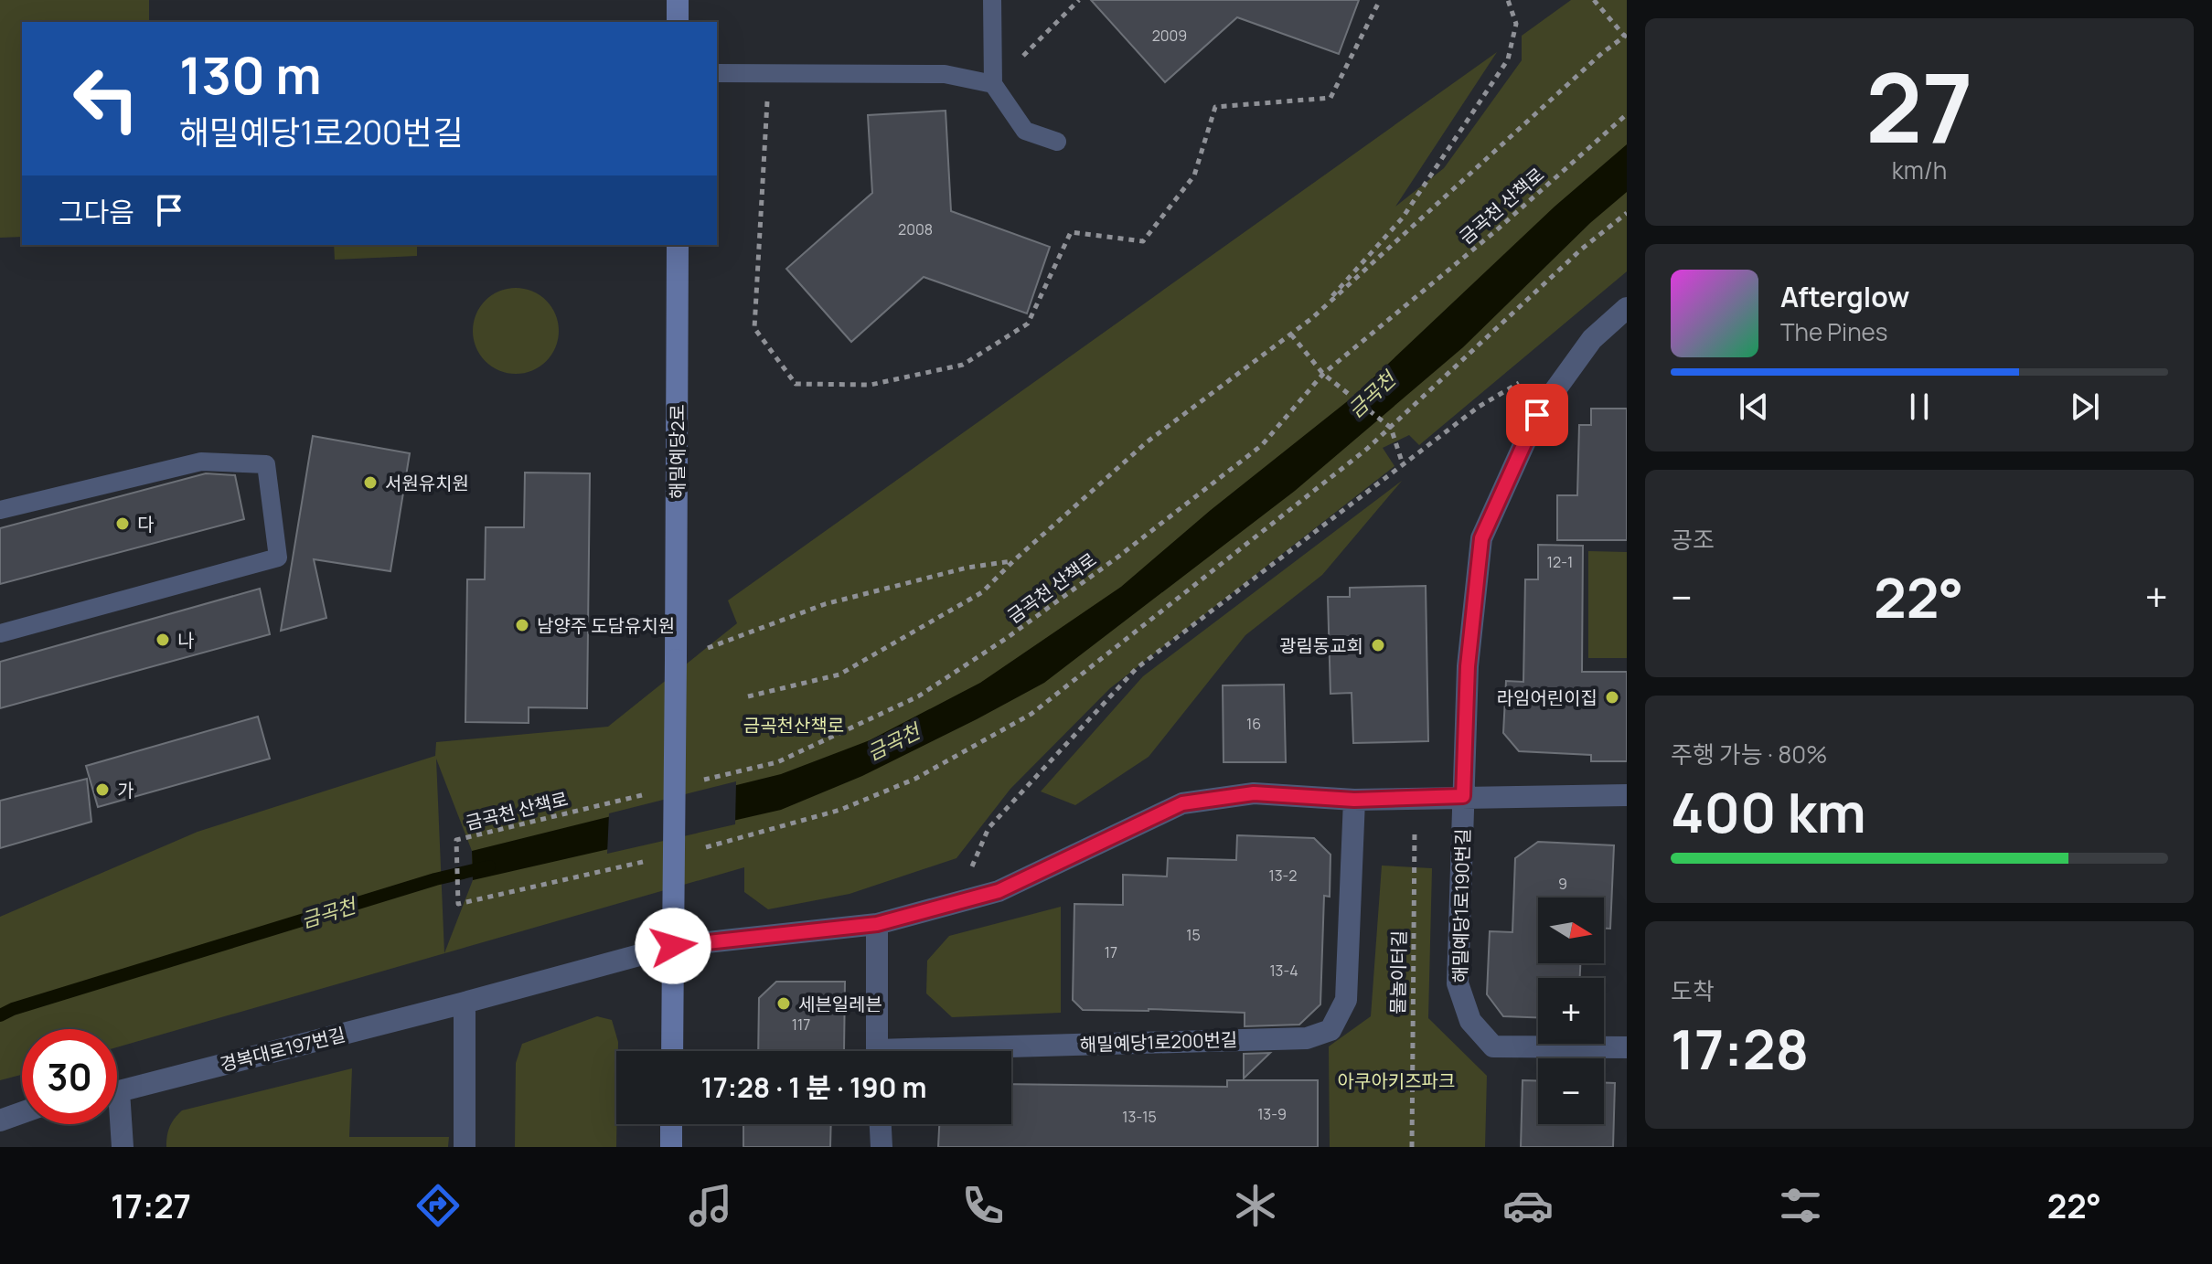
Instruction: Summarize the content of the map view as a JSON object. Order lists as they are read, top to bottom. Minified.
{"streets":{"street":["해밀예당2로","해밀예당1로190번길","해밀예당1로200번길","경복대로197번길"],"path":["금곡천 산책로","물놀이터길"]},"crossings":[["해밀예당2로","경복대로197번길"]],"water":["금곡천"],"parks":["금곡천산책로","아쿠아키즈파크"],"places":["서원유치원","다","남양주 도담유치원","나","광림동교회","라임어린이집","가","세븐일레븐"],"house_numbers":["2009","2008","12-1","16","13-2","9","15","17","13-4","117","13-9","13-15"],"north":"right","page":{"tile":[["27","km/h"],"공조",["주행 가능 · 80%","400 km"],["도착","17:28"]],"turn":["130 m","해밀예당1로200번길"],"then":"그다음","song":["Afterglow","The Pines"],"heat":["−","22°","+"],"map_buttons":["+","−"],"limit":"30","trip":"17:28 · 1 분 · 190 m","tabs":["17:27","22°"]}}
